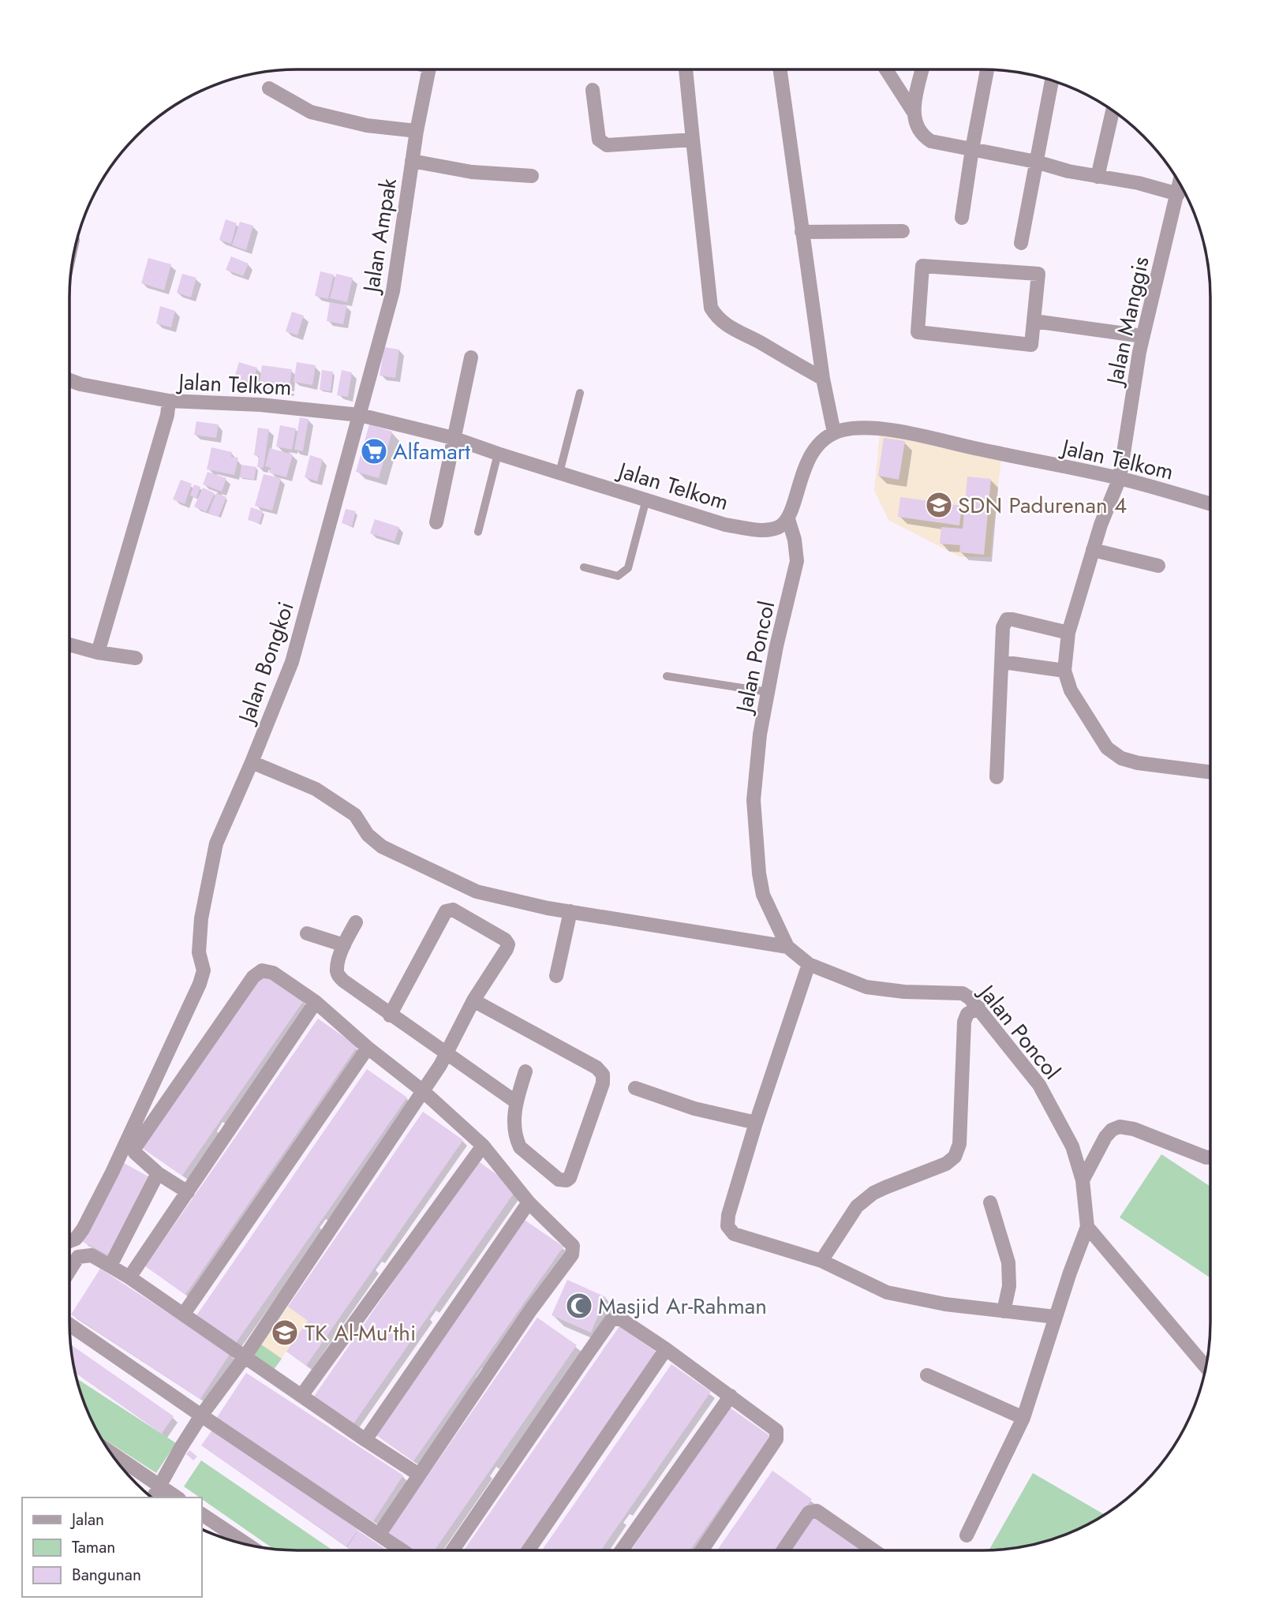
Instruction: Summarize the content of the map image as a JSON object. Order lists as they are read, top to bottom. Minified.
{"streets":{"street":["Jalan Ampak","Jalan Manggis","Jalan Telkom","Jalan Poncol","Jalan Bongkoi"]},"crossings":[["Jalan Ampak","Jalan Telkom"],["Jalan Ampak","Jalan Bongkoi"],["Jalan Manggis","Jalan Telkom"],["Jalan Telkom","Jalan Poncol"],["Jalan Telkom","Jalan Bongkoi"]],"places":{"supermarket":["Alfamart"],"school or university":["SDN Padurenan 4","TK Al-Mu'thi"],"mosque":["Masjid Ar-Rahman"]},"legend":["Jalan","Taman","Bangunan"]}
